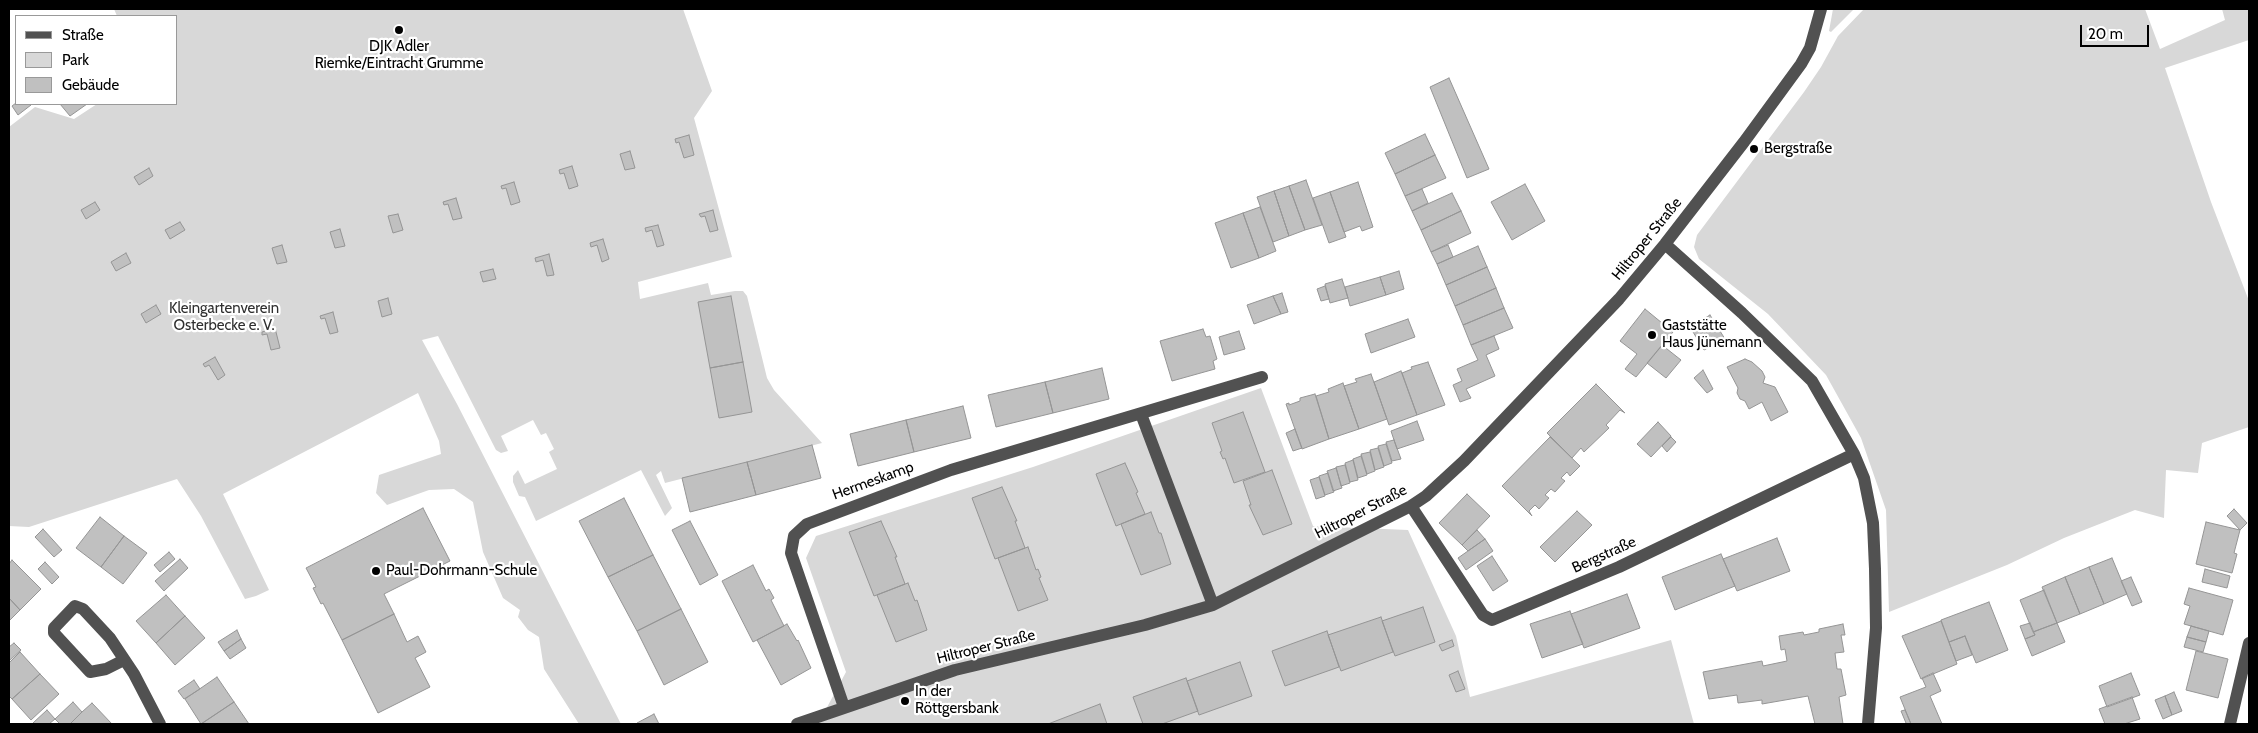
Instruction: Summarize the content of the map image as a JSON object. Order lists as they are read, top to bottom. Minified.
{"streets":{"street":["Hiltroper Straße","Hermeskamp","Bergstraße"]},"crossings":[["Hiltroper Straße","Hermeskamp"],["Hiltroper Straße","Bergstraße"]],"parks":["Kleingartenverein Osterbecke e. V."],"places":["DJK Adler Riemke/Eintracht Grumme","Bergstraße","Gaststätte Haus Jünemann","Paul-Dohrmann-Schule","In der Röttgersbank"],"legend":["Straße","Park","Gebäude"],"scale_bar":"20 m"}
